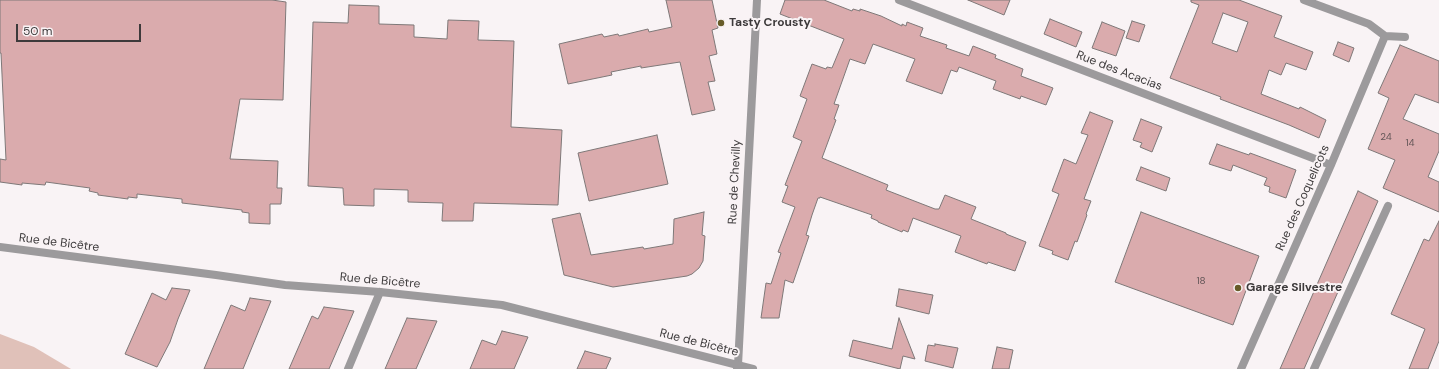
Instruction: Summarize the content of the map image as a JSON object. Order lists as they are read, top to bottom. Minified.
{"streets":{"street":["Rue des Acacias","Rue de Chevilly","Rue des Coquelicots","Rue de Bicêtre"]},"crossings":[["Rue des Acacias","Rue des Coquelicots"],["Rue de Chevilly","Rue de Bicêtre"]],"places":["Tasty Crousty","Garage Silvestre"],"house_numbers":["24","14","18"],"scale_bar":"50 m"}
